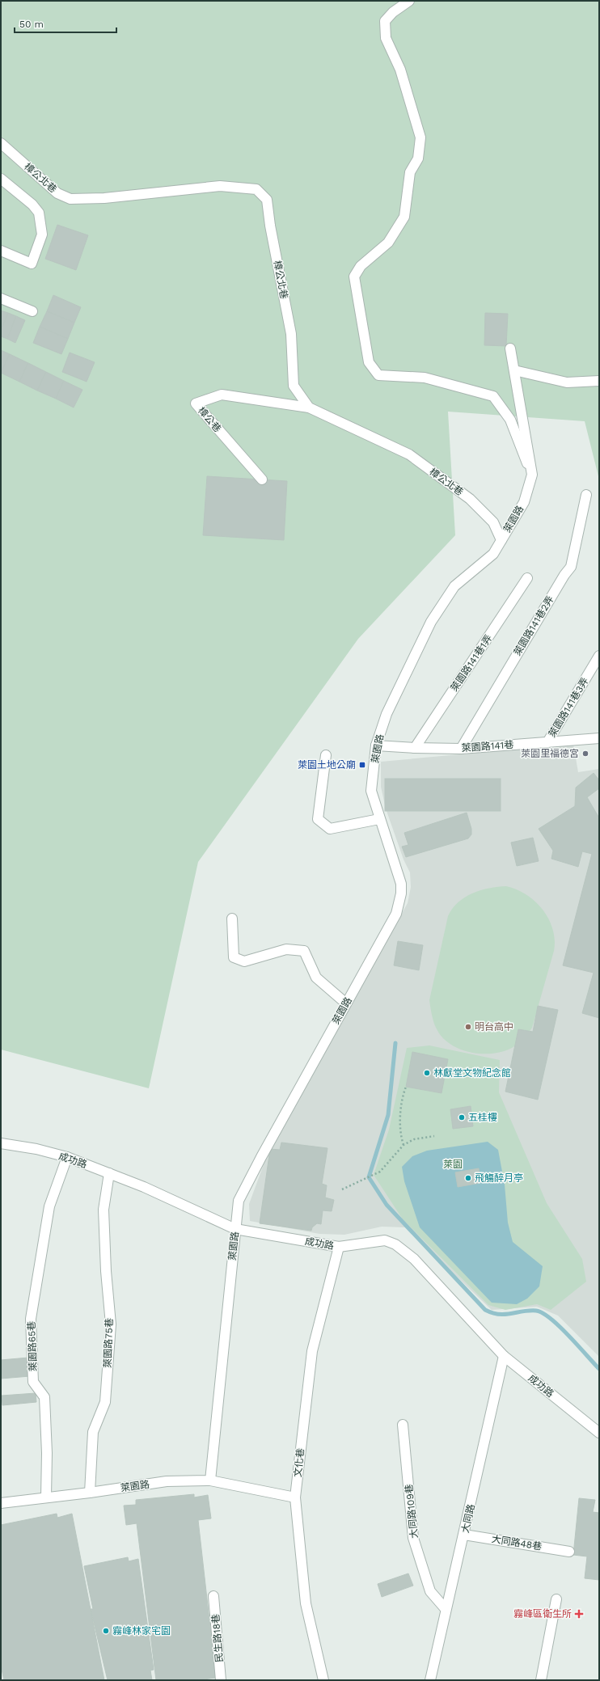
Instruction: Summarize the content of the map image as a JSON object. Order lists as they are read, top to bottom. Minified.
{"streets":{"street":["樟公北巷","樟公巷","萊園路","萊園路141巷2弄","萊園路141巷1弄","萊園路141巷3弄","萊園路141巷","成功路","萊園路75巷","萊園路65巷","文化巷","大同路109巷","大同路","大同路48巷","民生路18巷"]},"crossings":[["樟公北巷","樟公巷"],["樟公北巷","萊園路"],["萊園路","萊園路141巷"],["萊園路","成功路"],["萊園路","萊園路75巷"],["萊園路","萊園路65巷"],["萊園路141巷2弄","萊園路141巷"],["萊園路141巷1弄","萊園路141巷"],["萊園路141巷3弄","萊園路141巷"],["成功路","萊園路75巷"],["成功路","萊園路65巷"],["成功路","文化巷"],["成功路","大同路"],["大同路109巷","大同路"],["大同路","大同路48巷"]],"parks":["萊園"],"places":{"other":["萊園里福德宮","明台高中","林獻堂文物紀念館","五桂樓","飛觴醉月亭","霧峰林家宅園"],"transit":["萊園土地公廟"],"health":["霧峰區衛生所"]},"scale_bar":"50 m"}
